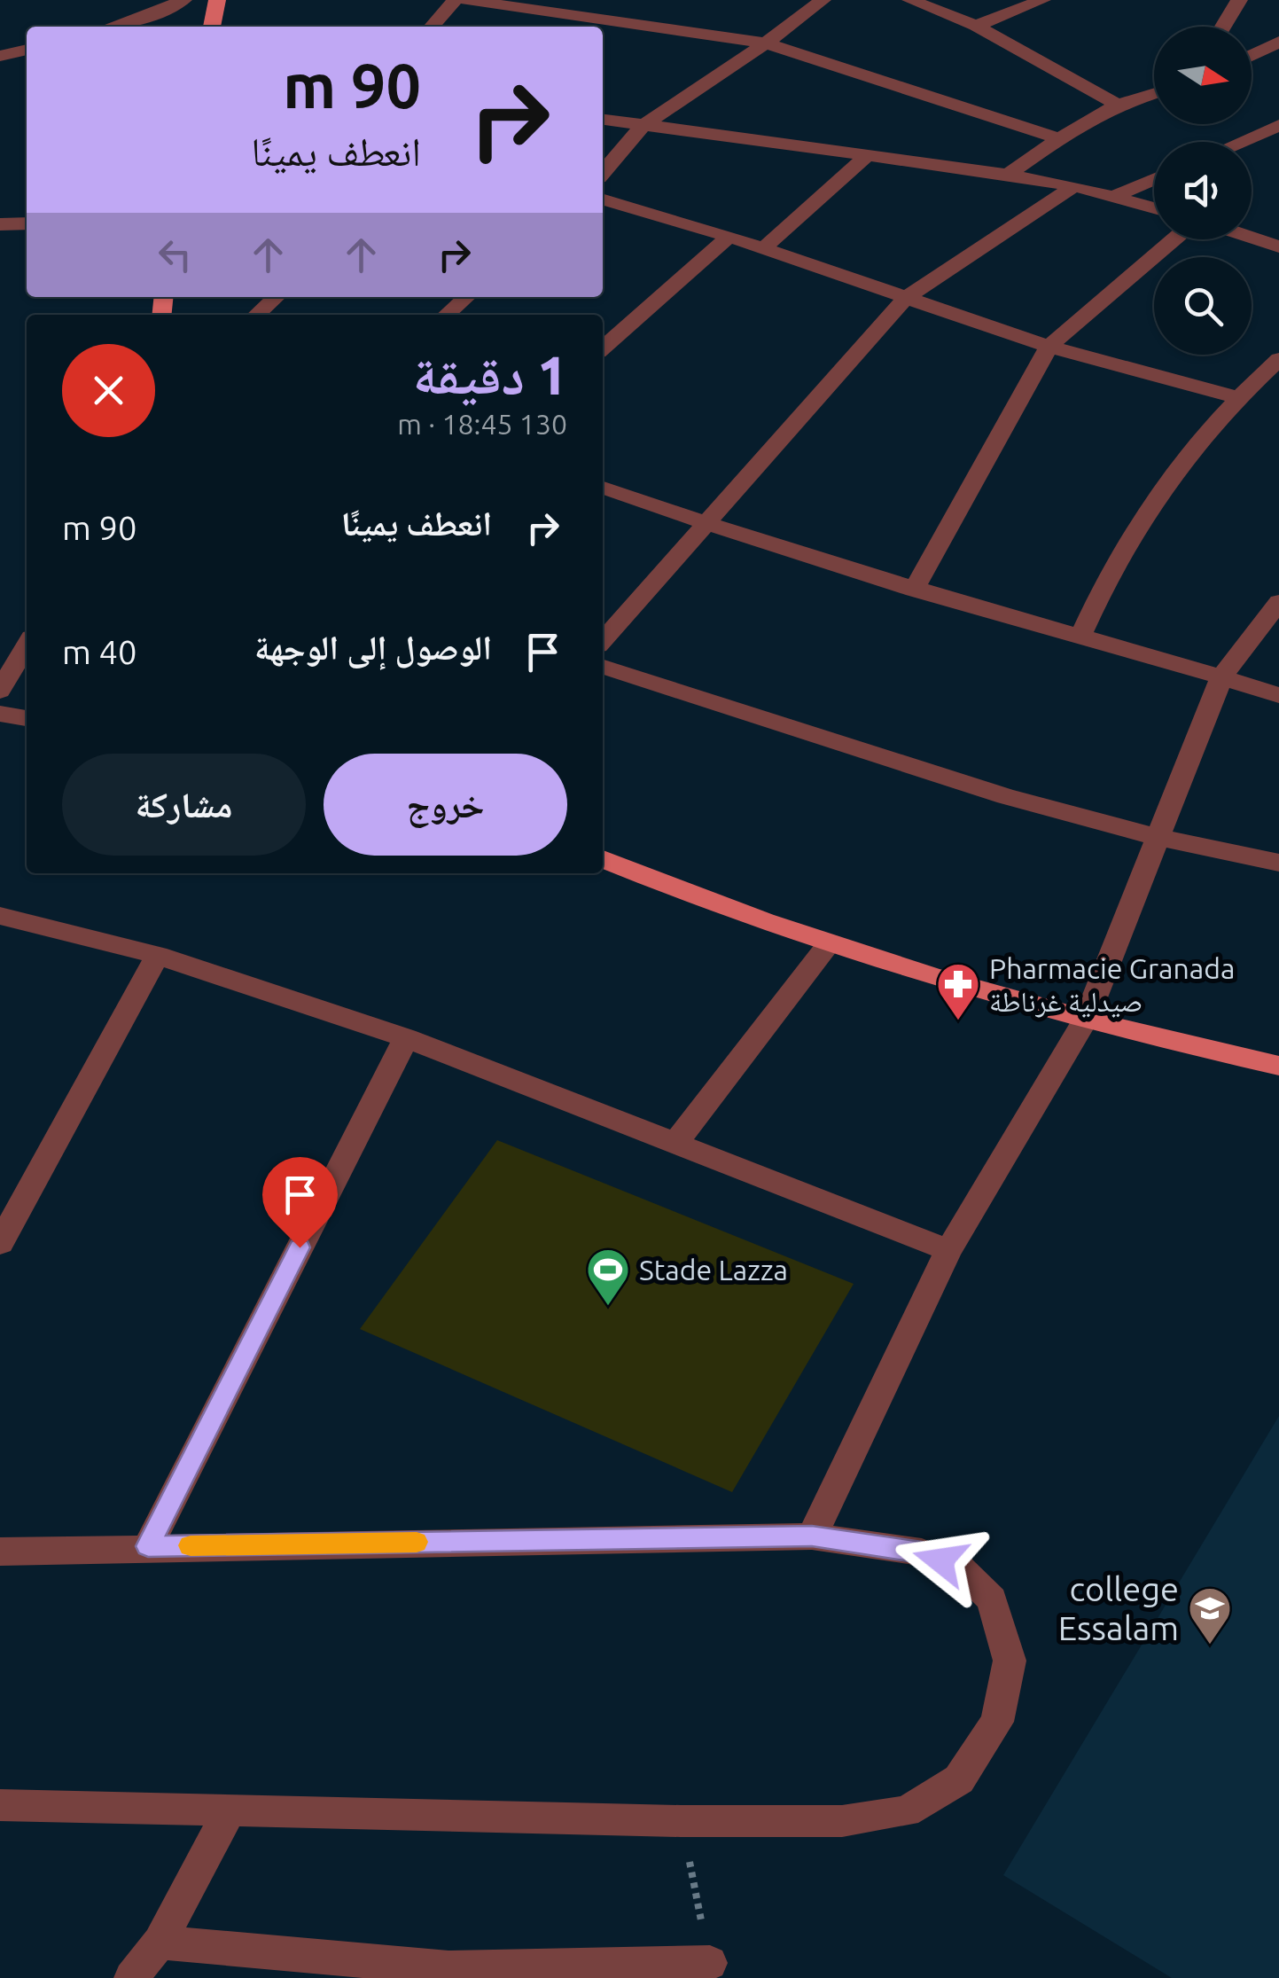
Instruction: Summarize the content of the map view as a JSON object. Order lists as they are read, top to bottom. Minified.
{"places":{"pharmacy":["Pharmacie Granada صيدلية غرناطة"],"sports":["Stade Lazza"],"school or university":["college Essalam"]},"north":"right","page":{"turn":["90 m","انعطف يمينًا"],"heading":["1 دقيقة","130 m · 18:45"],"list":[{"name":"انعطف يمينًا","value":"90 m"},{"name":"الوصول إلى الوجهة","value":"40 m"}],"buttons":["خروج","مشاركة"]}}
